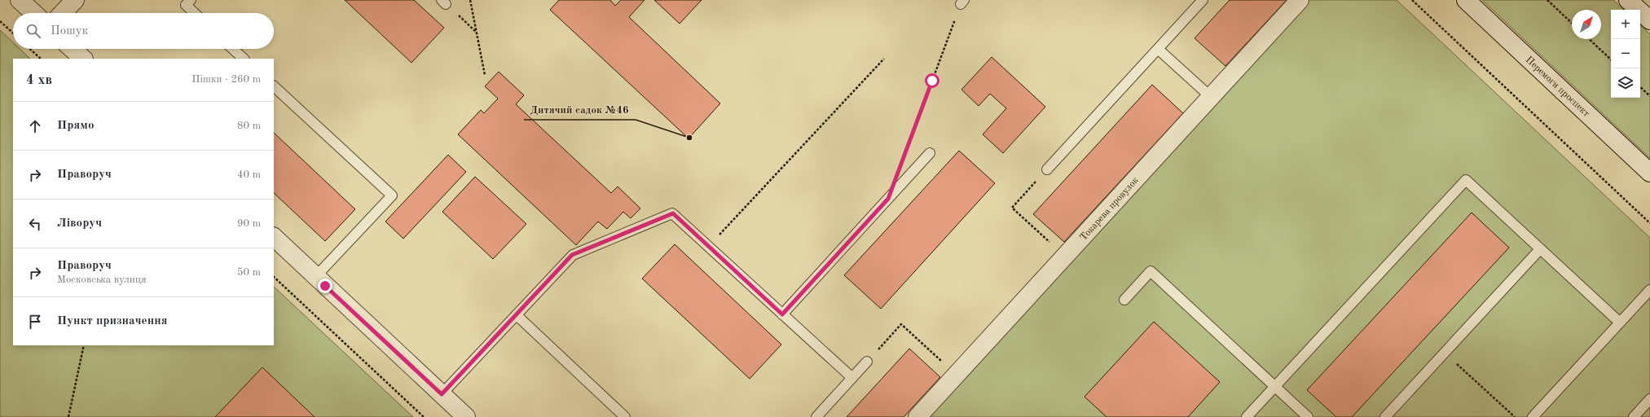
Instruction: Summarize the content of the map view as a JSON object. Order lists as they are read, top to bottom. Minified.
{"streets":{"street":["Перемоги проспект","Токарева провулок"]},"places":["Дитячий садок №46"],"north":"top right","page":{"map_buttons":["+","−"],"search":"Пошук","heading":["4 хв","Пішки · 260 m"],"list":[["Прямо","80 m"],["Праворуч","40 m"],["Ліворуч","90 m"],["Праворуч","Московська вулиця","50 m"],"Пункт призначення"]}}
